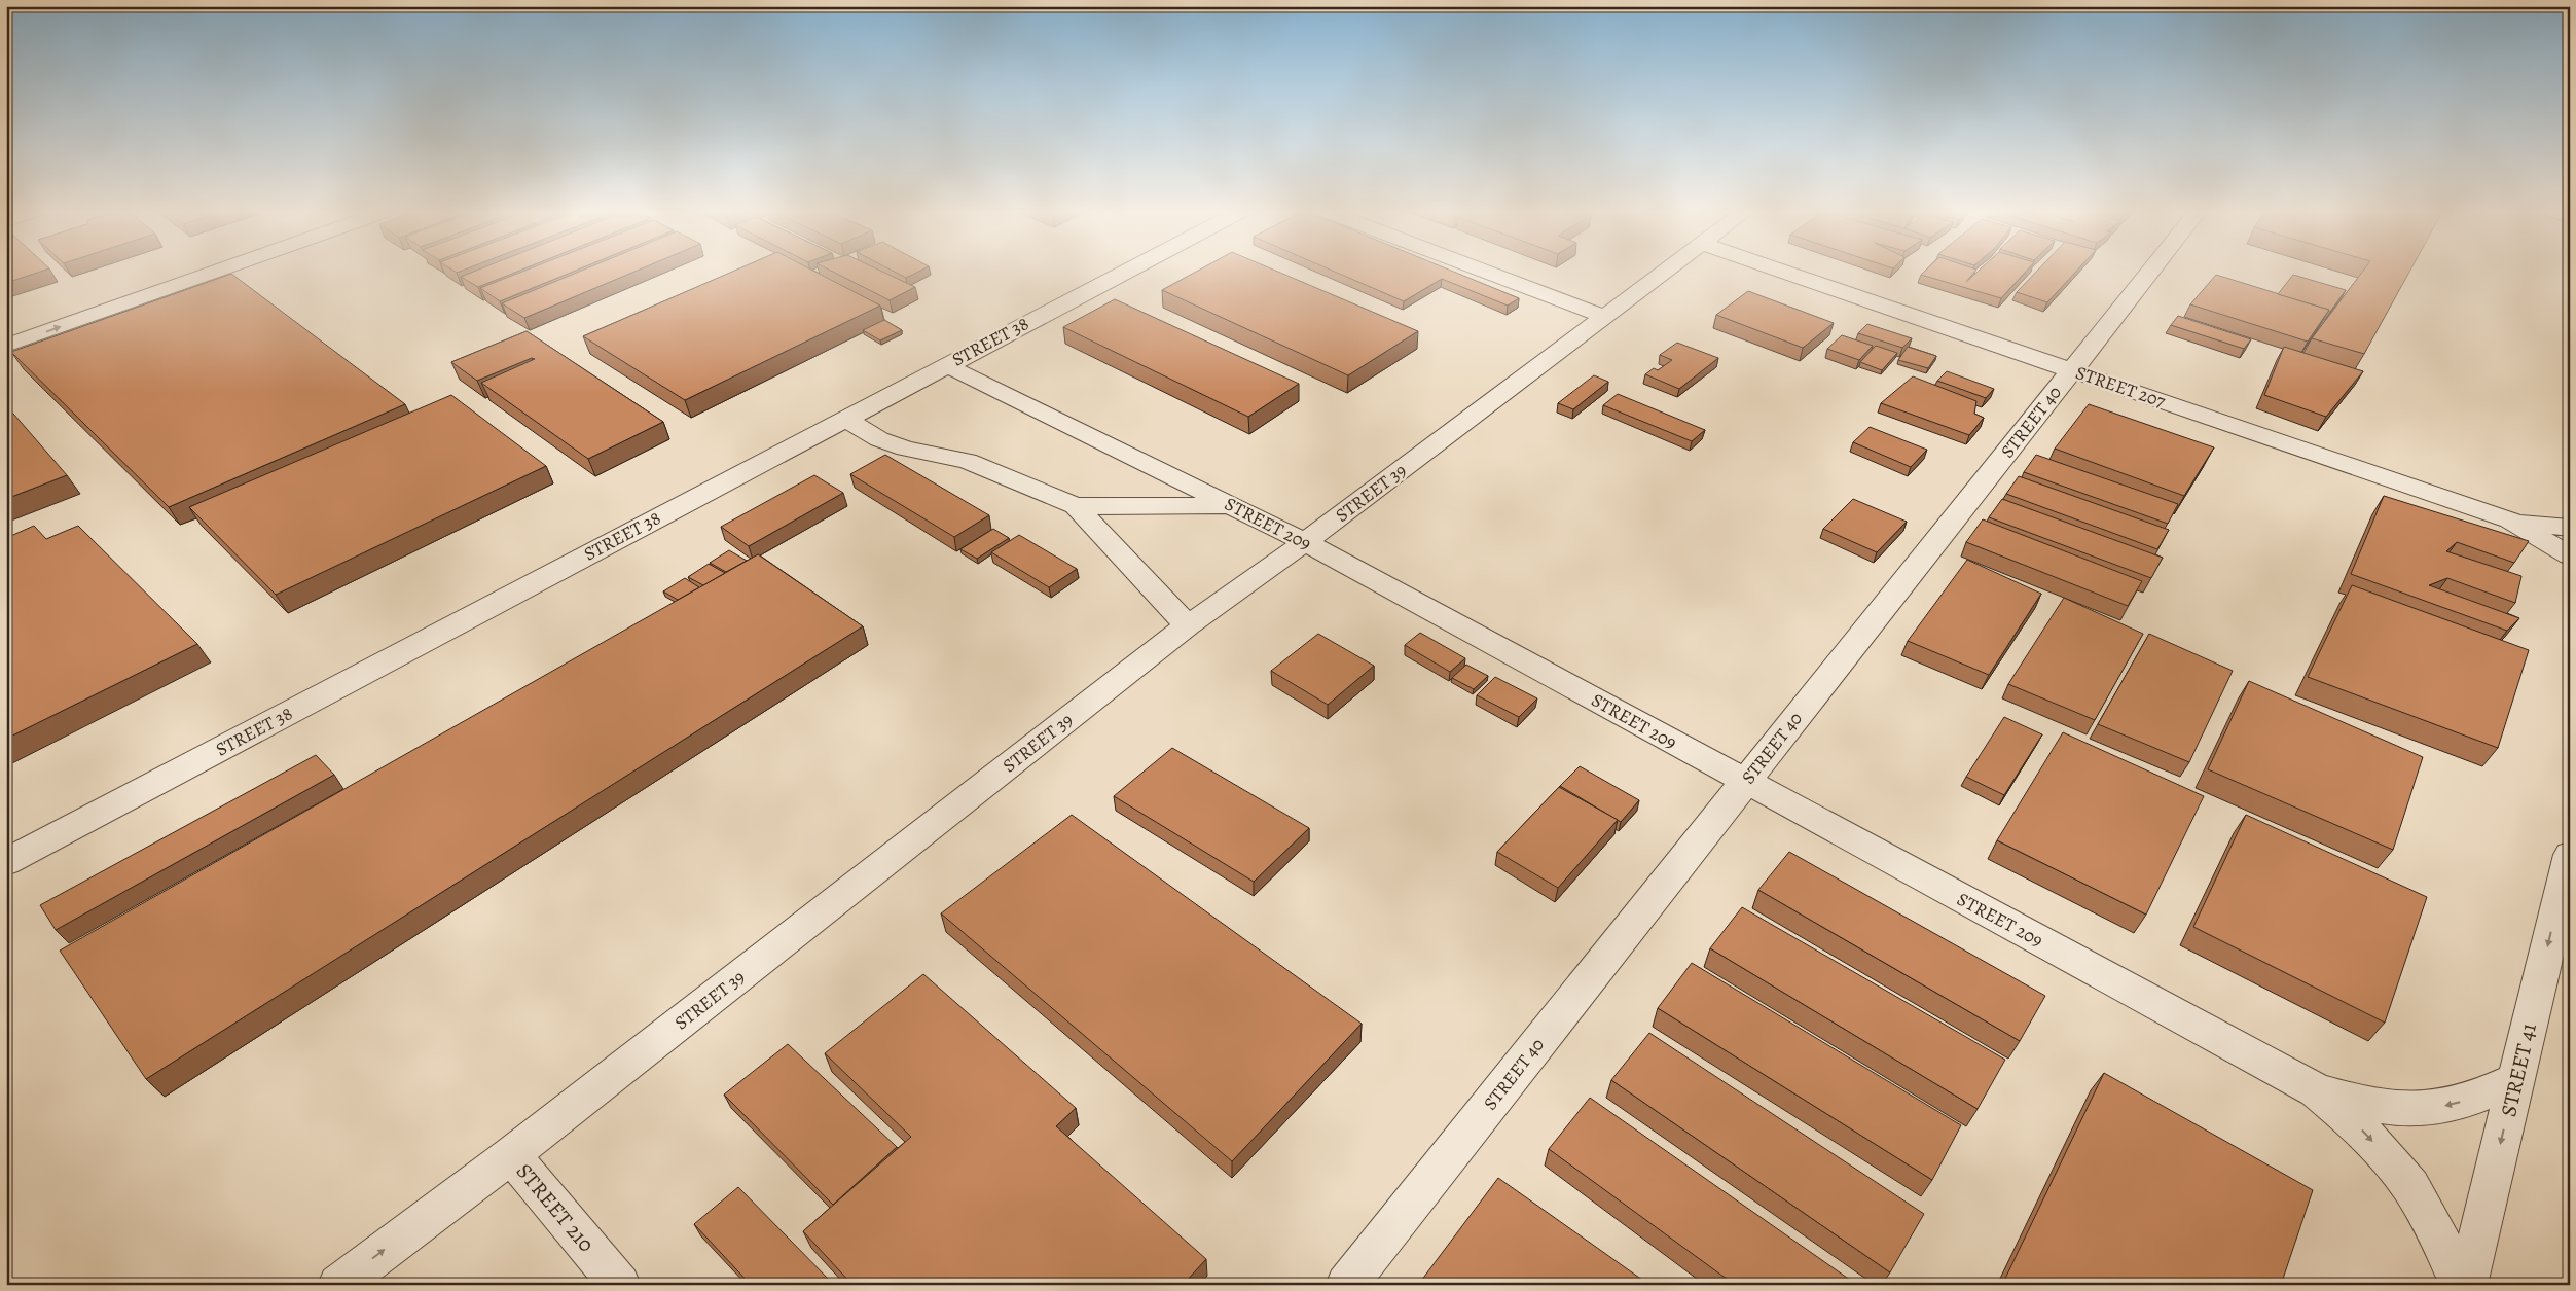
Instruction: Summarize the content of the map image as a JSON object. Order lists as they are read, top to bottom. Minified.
{"streets":{"street":["STREET 38","STREET 207","STREET 40","STREET 39","STREET 209","STREET 41","STREET 210"]},"crossings":[["STREET 38","STREET 209"],["STREET 207","STREET 40"],["STREET 40","STREET 209"],["STREET 39","STREET 209"],["STREET 39","STREET 210"],["STREET 209","STREET 41"]],"one_way":["STREET 41"]}
